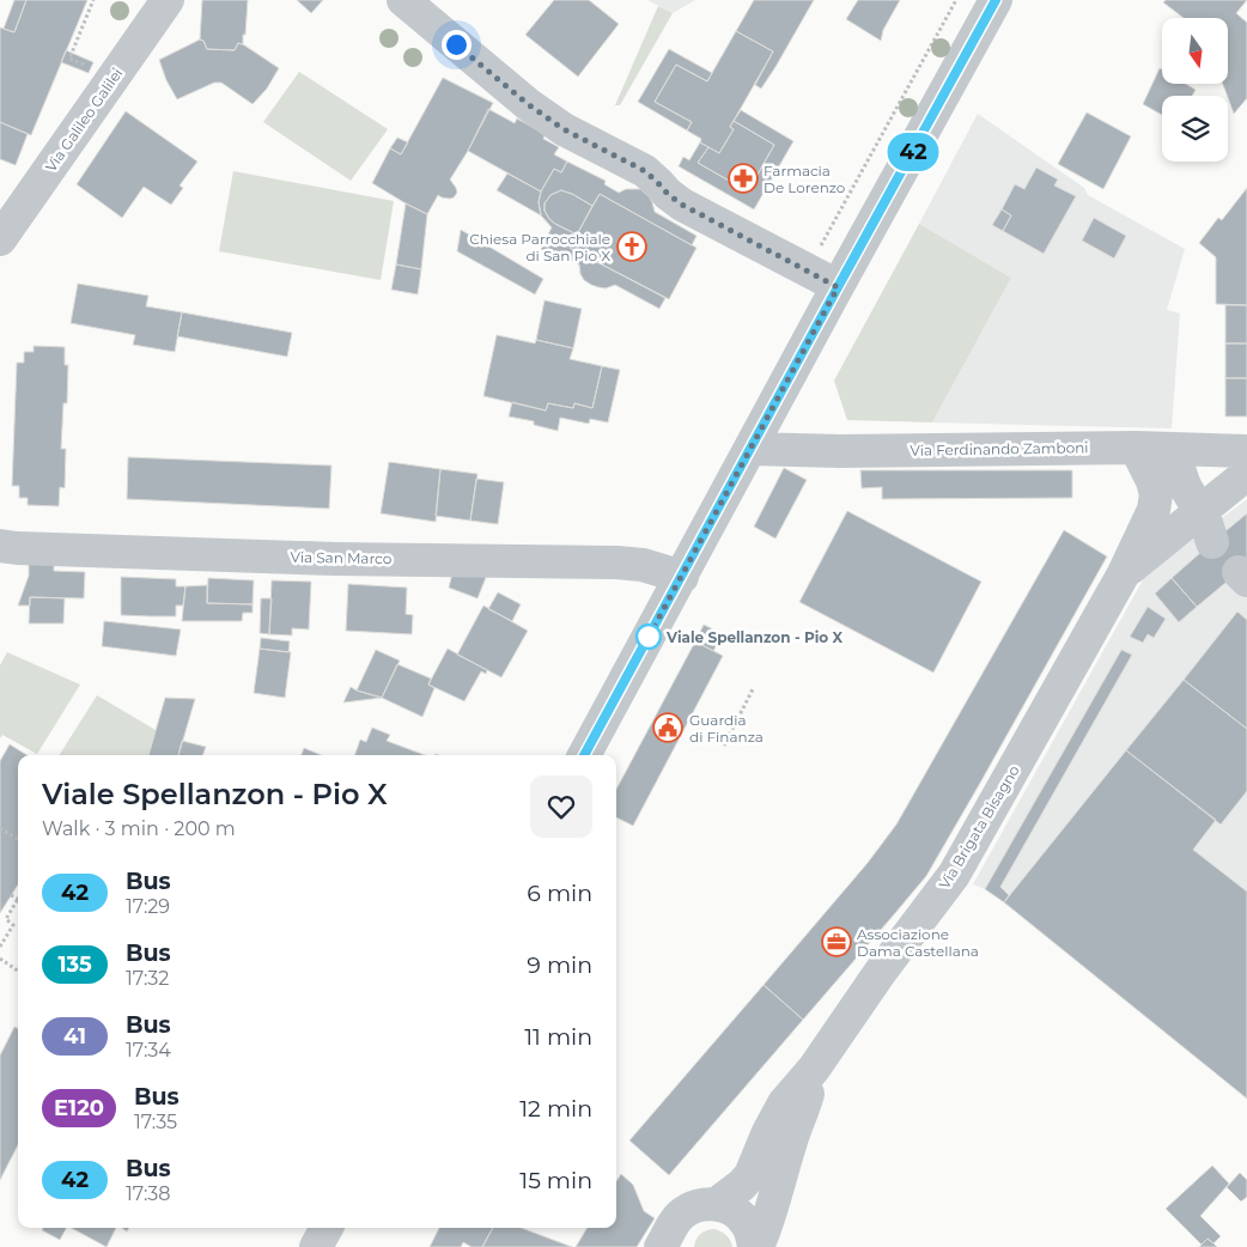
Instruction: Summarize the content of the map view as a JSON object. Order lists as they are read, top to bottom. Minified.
{"streets":{"street":["Via Galileo Galilei","Via Ferdinando Zamboni","Via San Marco","Via Brigata Bisagno"]},"crossings":[["Via Ferdinando Zamboni","Via Brigata Bisagno"]],"places":{"pharmacy":["Farmacia De Lorenzo"],"church":["Chiesa Parrocchiale di San Pio X"],"other":["Viale Spellanzon - Pio X"],"public building":["Guardia di Finanza"],"office":["Associazione Dama Castellana"]},"lines":["bus line 42"],"north":"bottom","page":{"on_map":"42","heading":["Viale Spellanzon - Pio X","Walk · 3 min · 200 m"],"list":[{"mark":"42","name":"Bus","note":"17:29","value":"6 min"},{"mark":"135","name":"Bus","note":"17:32","value":"9 min"},{"mark":"41","name":"Bus","note":"17:34","value":"11 min"},{"mark":"E120","name":"Bus","note":"17:35","value":"12 min"},{"mark":"42","name":"Bus","note":"17:38","value":"15 min"}]}}
